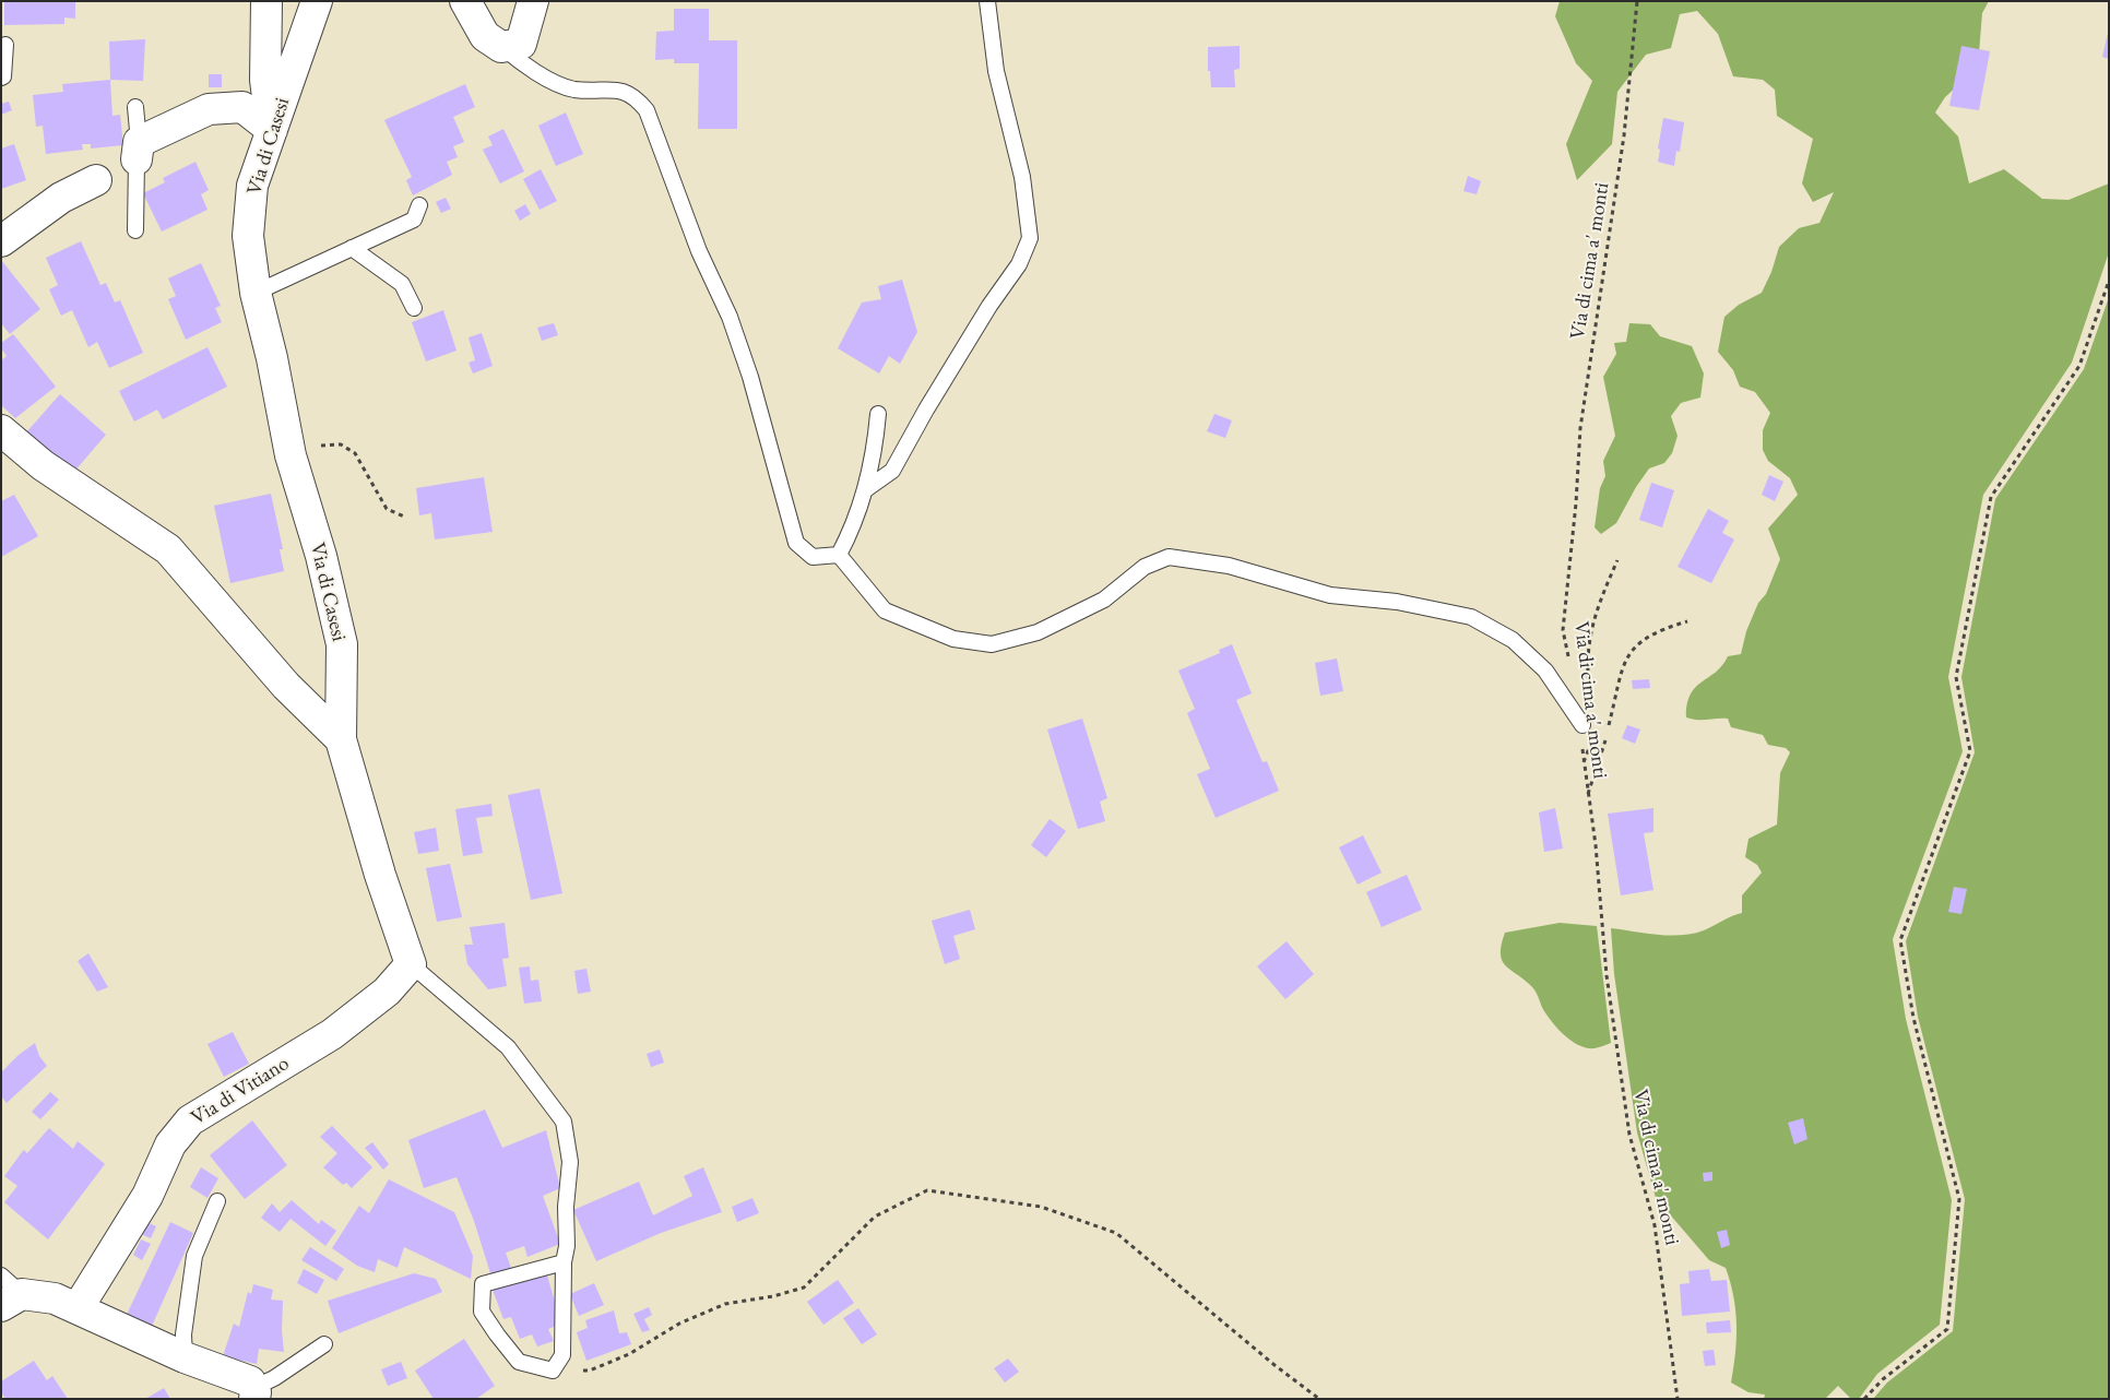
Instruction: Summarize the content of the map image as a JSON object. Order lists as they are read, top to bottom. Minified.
{"streets":{"street":["Via di Casesi","Via di Vitiano"],"path":["Via di cima a' monti"]}}
